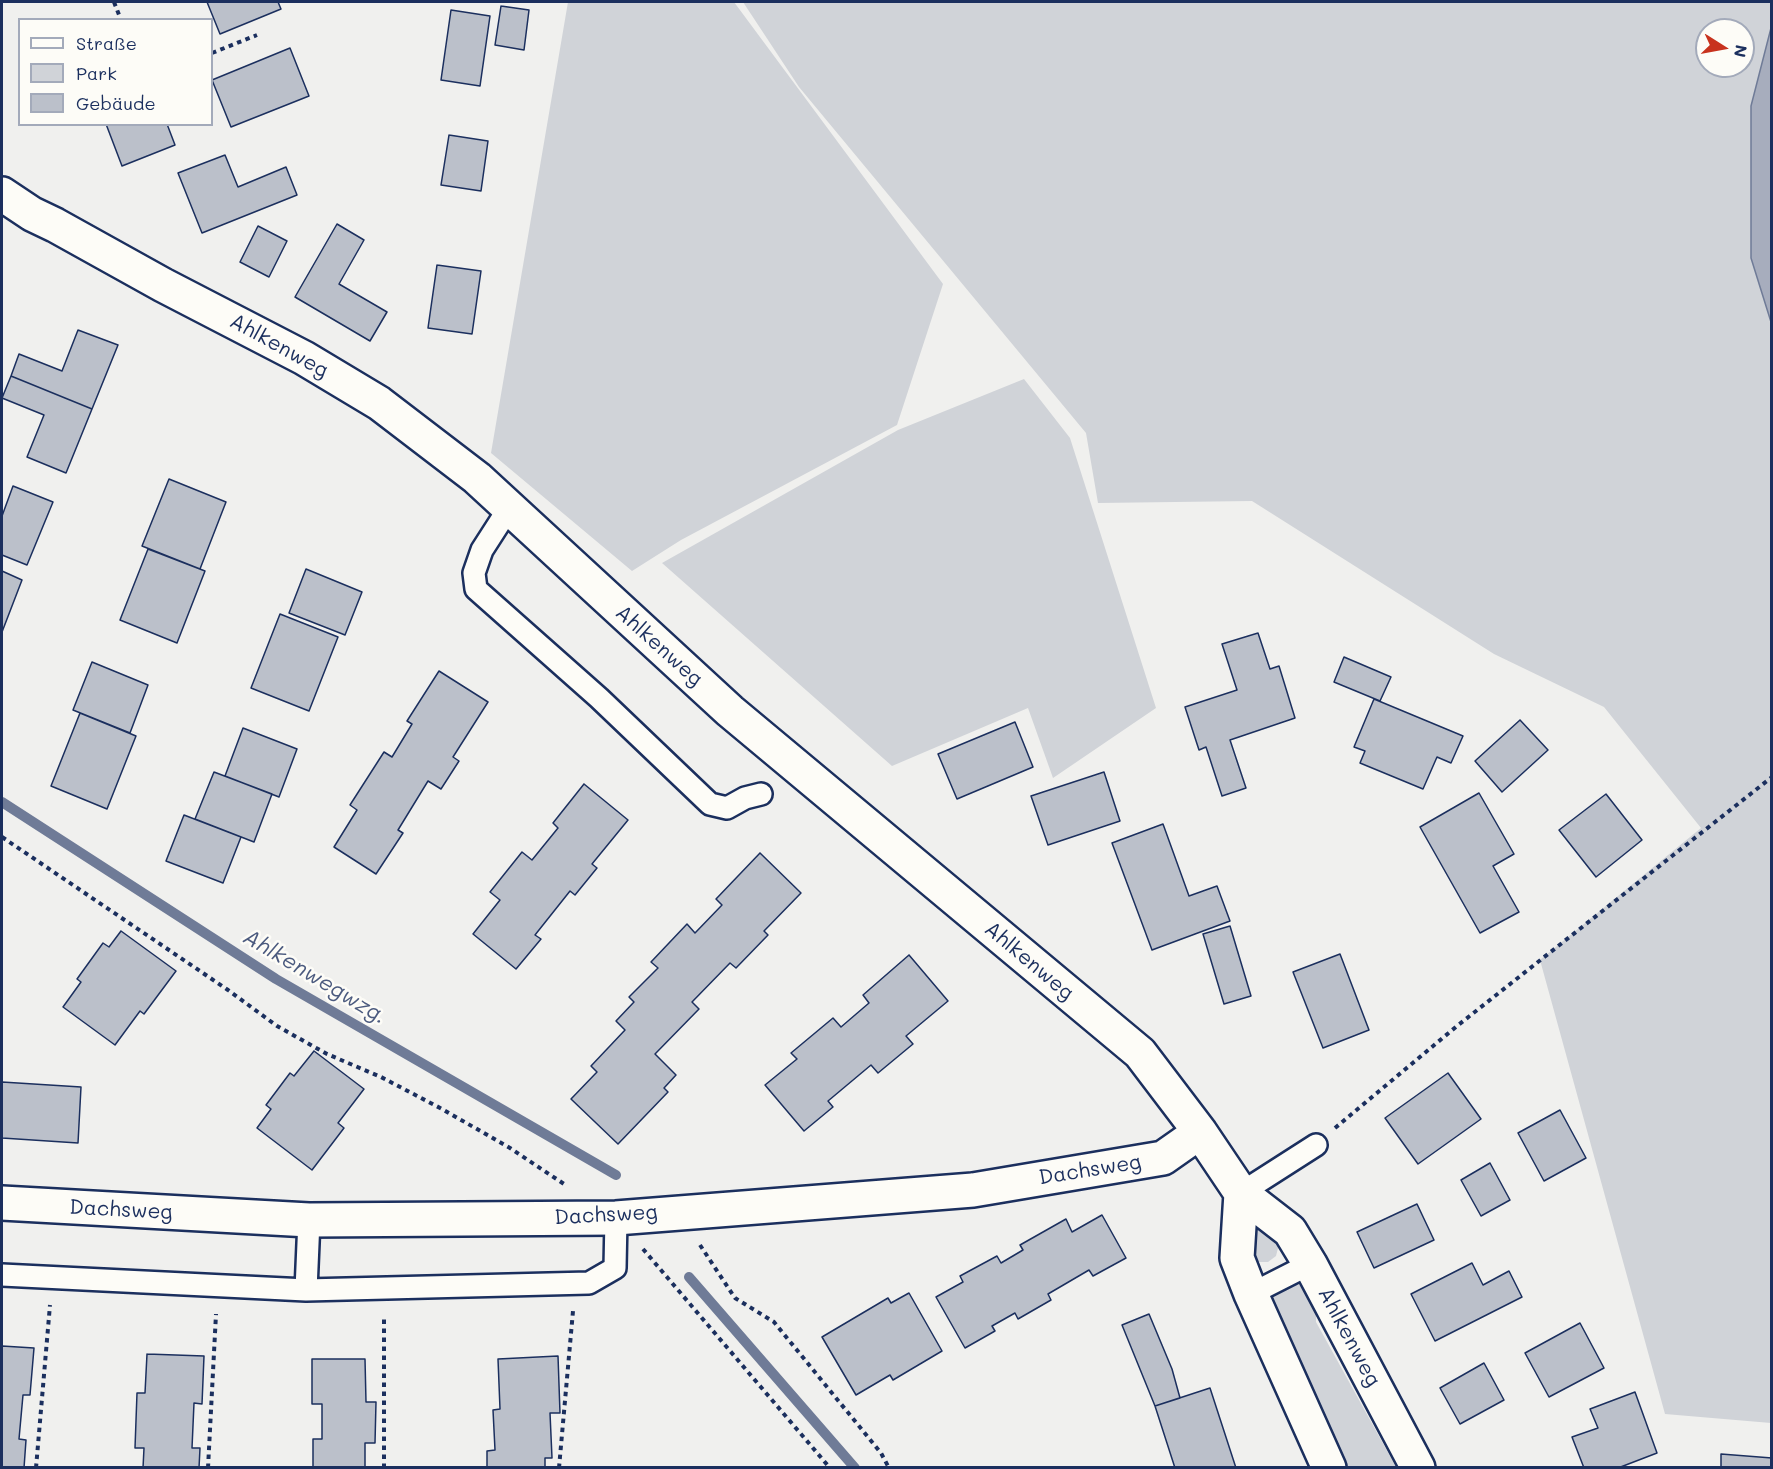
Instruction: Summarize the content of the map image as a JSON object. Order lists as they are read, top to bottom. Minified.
{"streets":{"street":["Ahlkenweg","Dachsweg"]},"crossings":[["Ahlkenweg","Dachsweg"]],"water":["Ahlkenwegwzg."],"legend":["Straße","Park","Gebäude"],"north":"right"}
